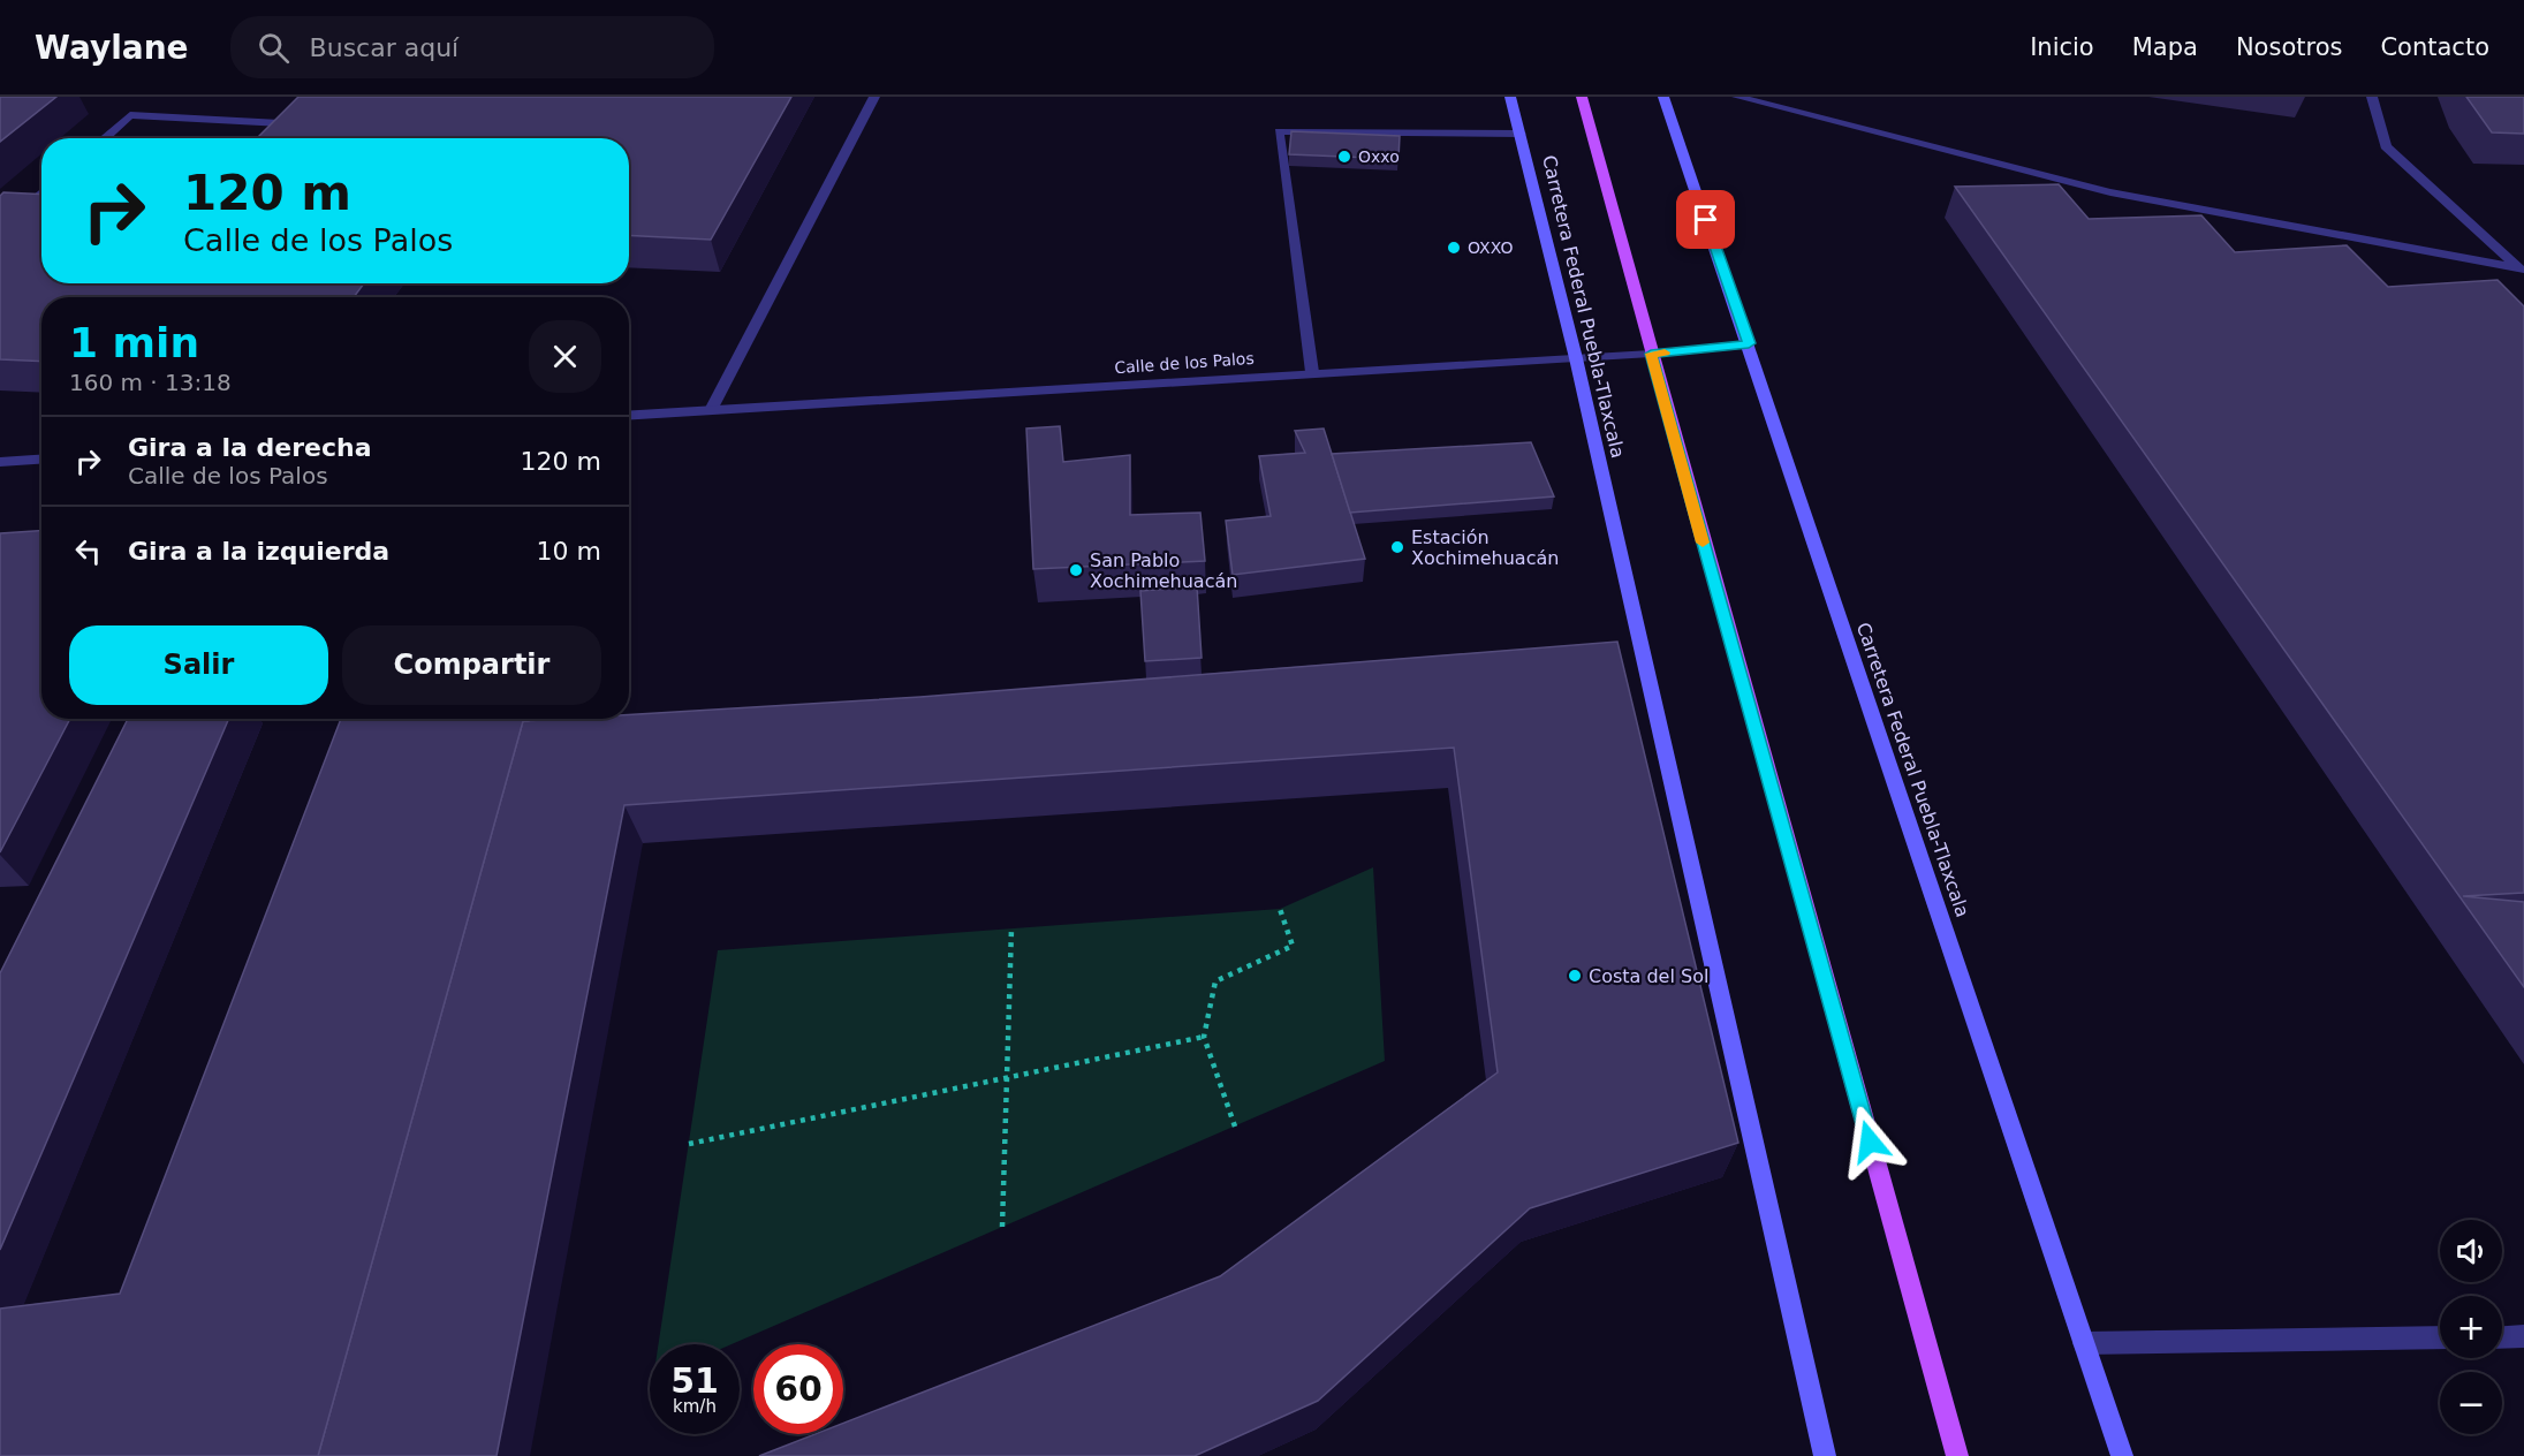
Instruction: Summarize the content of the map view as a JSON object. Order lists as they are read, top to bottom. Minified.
{"streets":{"main road":["Carretera Federal Puebla-Tlaxcala"],"street":["Calle de los Palos"]},"crossings":[["Carretera Federal Puebla-Tlaxcala","Calle de los Palos"]],"places":["Oxxo","OXXO","Estación Xochimehuacán","San Pablo Xochimehuacán","Costa del Sol"],"page":{"header":"Waylane","search":"Buscar aquí","nav":["Inicio","Mapa","Nosotros","Contacto"],"turn":["120 m","Calle de los Palos"],"heading":["1 min","160 m · 13:18"],"list":[{"name":"Gira a la derecha","note":"Calle de los Palos","value":"120 m"},{"name":"Gira a la izquierda","value":"10 m"}],"buttons":["Salir","Compartir"],"map_buttons":["+","−"],"speed":"51 km/h","limit":"60"}}
